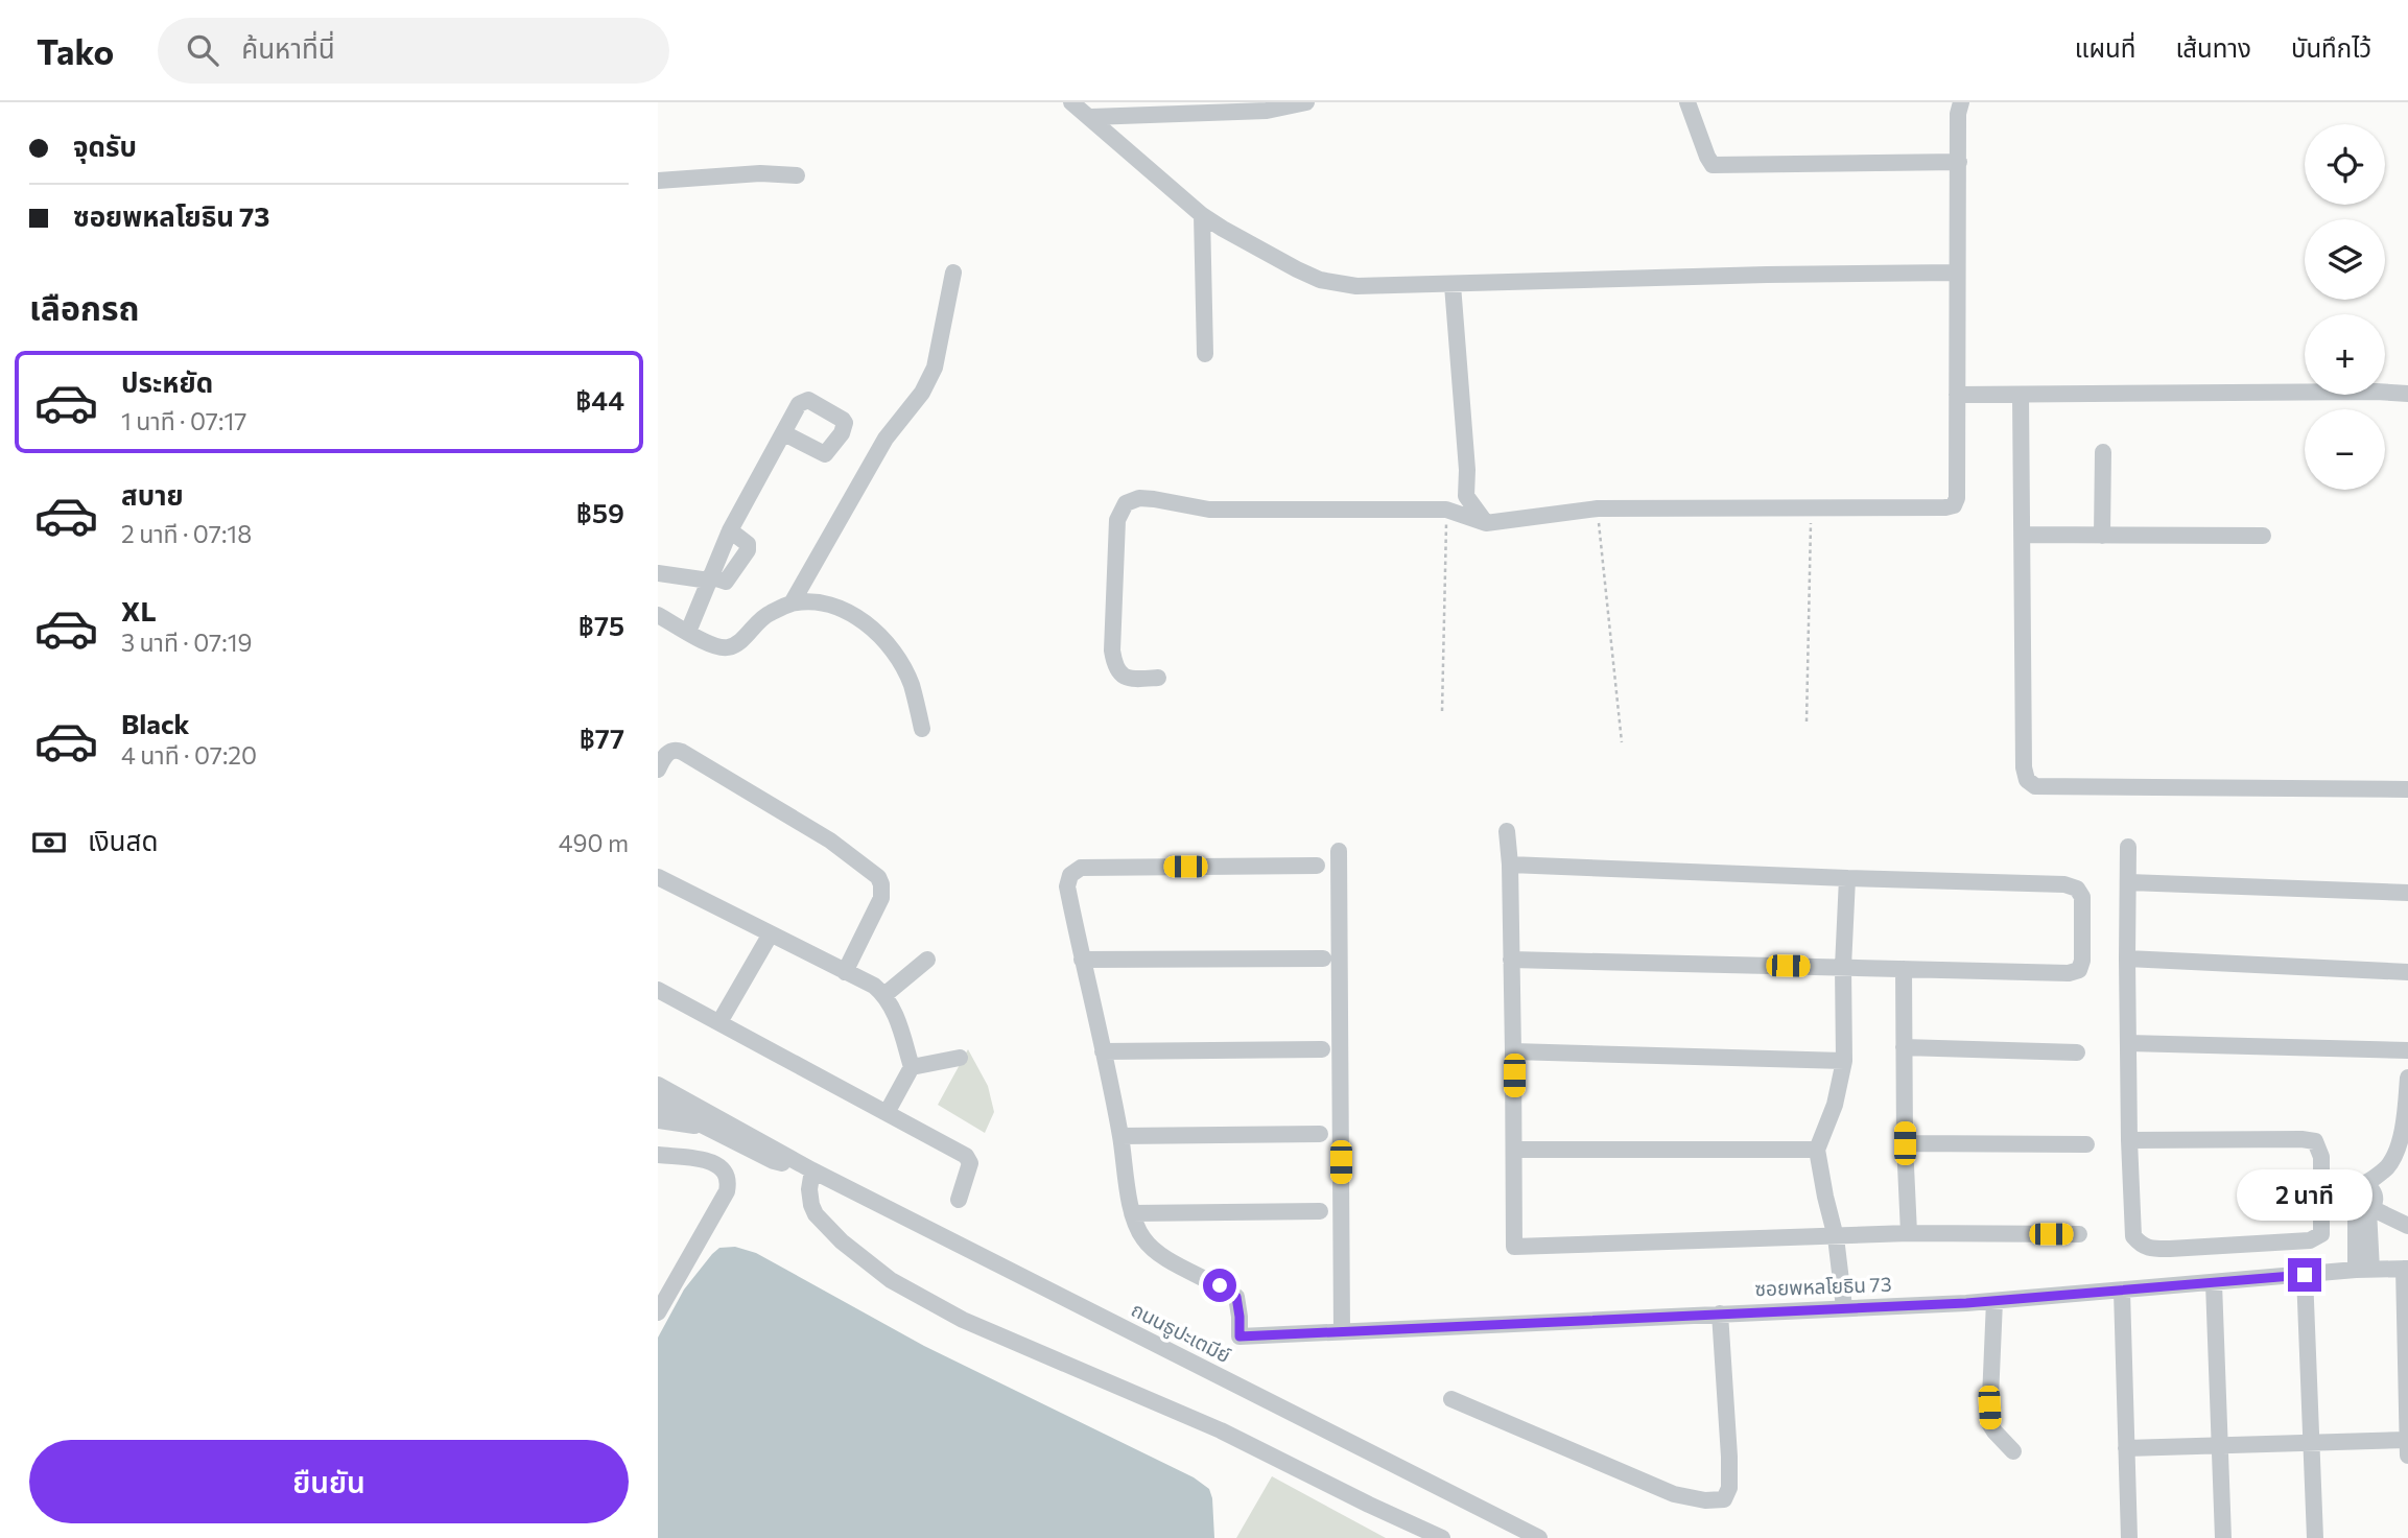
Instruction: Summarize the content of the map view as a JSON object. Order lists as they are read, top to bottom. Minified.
{"streets":{"street":["ซอยพหลโยธิน 73","ถนนธูปะเตมีย์"]},"page":{"header":"Tako","search":"ค้นหาที่นี่","nav":["แผนที่","เส้นทาง","บันทึกไว้"],"banner":["จุดรับ","ซอยพหลโยธิน 73"],"map_buttons":["+","−"],"heading":"เลือกรถ","list":[{"name":"ประหยัด","note":"1 นาที · 07:17","value":"฿44"},{"name":"สบาย","note":"2 นาที · 07:18","value":"฿59"},{"name":"XL","note":"3 นาที · 07:19","value":"฿75"},{"name":"Black","note":"4 นาที · 07:20","value":"฿77"}],"pay":["เงินสด","490 m"],"bubble":"2 นาที","buttons":"ยืนยัน"}}
